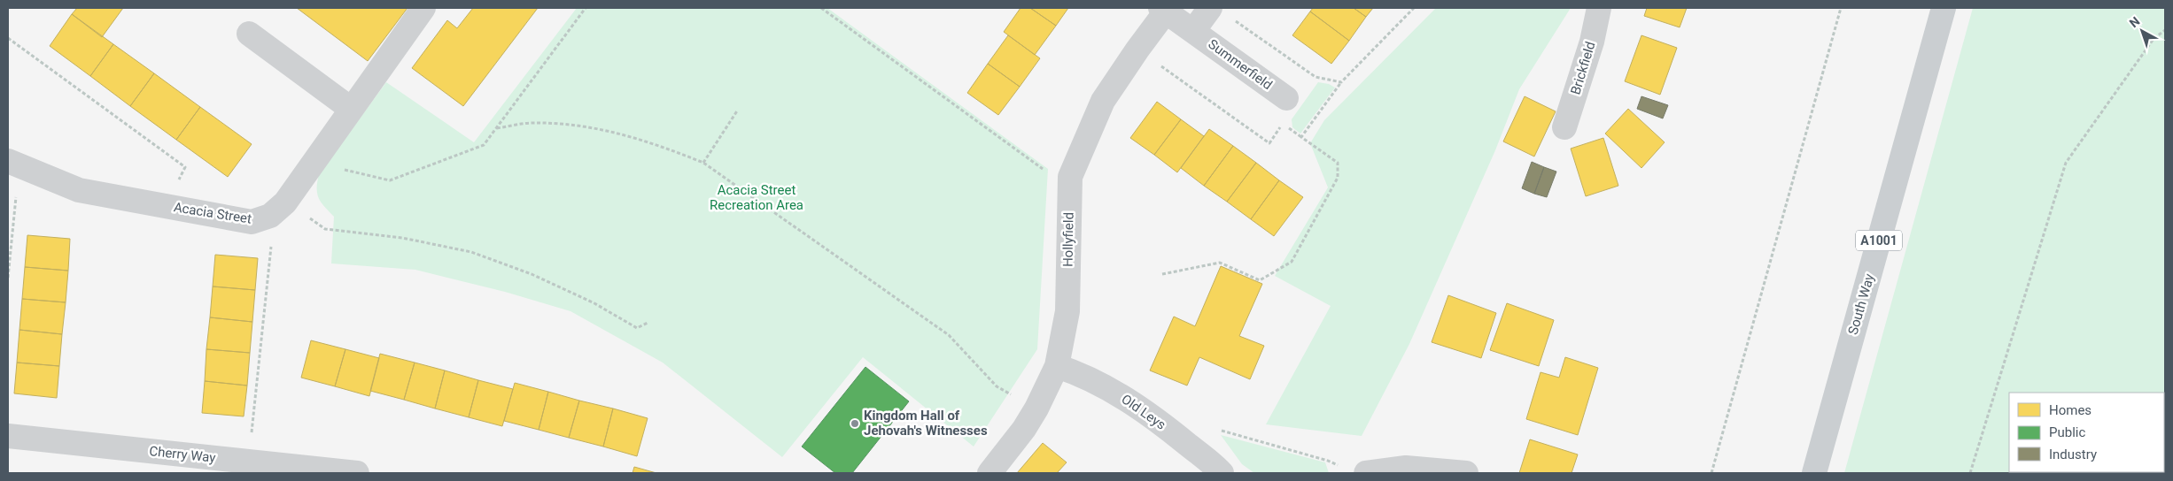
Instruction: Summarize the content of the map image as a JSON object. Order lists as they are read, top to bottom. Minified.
{"streets":{"main road":["A1001","South Way"],"street":["Summerfield","Brickfield","Acacia Street","Hollyfield","Old Leys","Cherry Way"]},"crossings":[["Summerfield","Hollyfield"],["Hollyfield","Old Leys"]],"parks":["Acacia Street Recreation Area"],"places":["Kingdom Hall of Jehovah's Witnesses"],"legend":["Homes","Public","Industry"],"north":"top left"}
